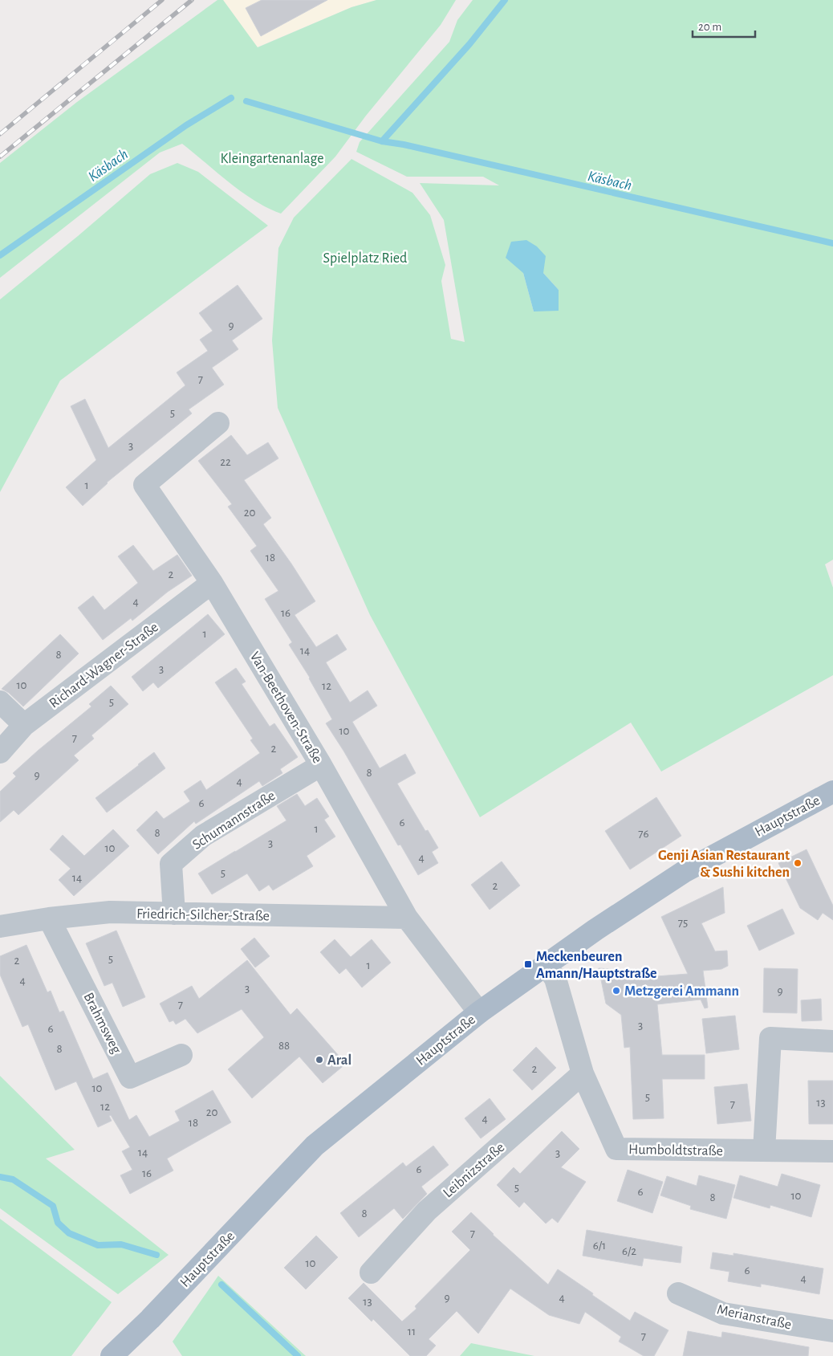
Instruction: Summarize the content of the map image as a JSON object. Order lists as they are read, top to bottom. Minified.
{"streets":{"main road":["Hauptstraße"],"street":["Richard-Wagner-Straße","Van-Beethoven-Straße","Schumannstraße","Friedrich-Silcher-Straße","Brahmsweg","Humboldtstraße","Leibnizstraße","Merianstraße"]},"crossings":[["Richard-Wagner-Straße","Van-Beethoven-Straße"],["Van-Beethoven-Straße","Hauptstraße"],["Van-Beethoven-Straße","Schumannstraße"],["Van-Beethoven-Straße","Friedrich-Silcher-Straße"],["Hauptstraße","Humboldtstraße"],["Schumannstraße","Friedrich-Silcher-Straße"],["Friedrich-Silcher-Straße","Brahmsweg"],["Humboldtstraße","Leibnizstraße"]],"water":["Käsbach"],"parks":["Kleingartenanlage","Spielplatz Ried"],"places":{"other":["Genji Asian Restaurant & Sushi kitchen","Metzgerei Ammann","Aral"],"transit":["Meckenbeuren Amann/Hauptstraße"]},"house_numbers":["9","7","5","3","22","1","20","18","2","4","16","1","14","8","3","10","12","5","10","7","2","8","9","4","6","6","1","8","76","3","10","4","5","14","2","75","5","2","1","4","3","9","7","3","6","88","8","2","10","5","13","7","12","20","4","18","14","3","6","16","5","6","10","8","8","7","6/1","6/2","10","6","4","9","4","13","11","7"],"scale_bar":"20 m"}
